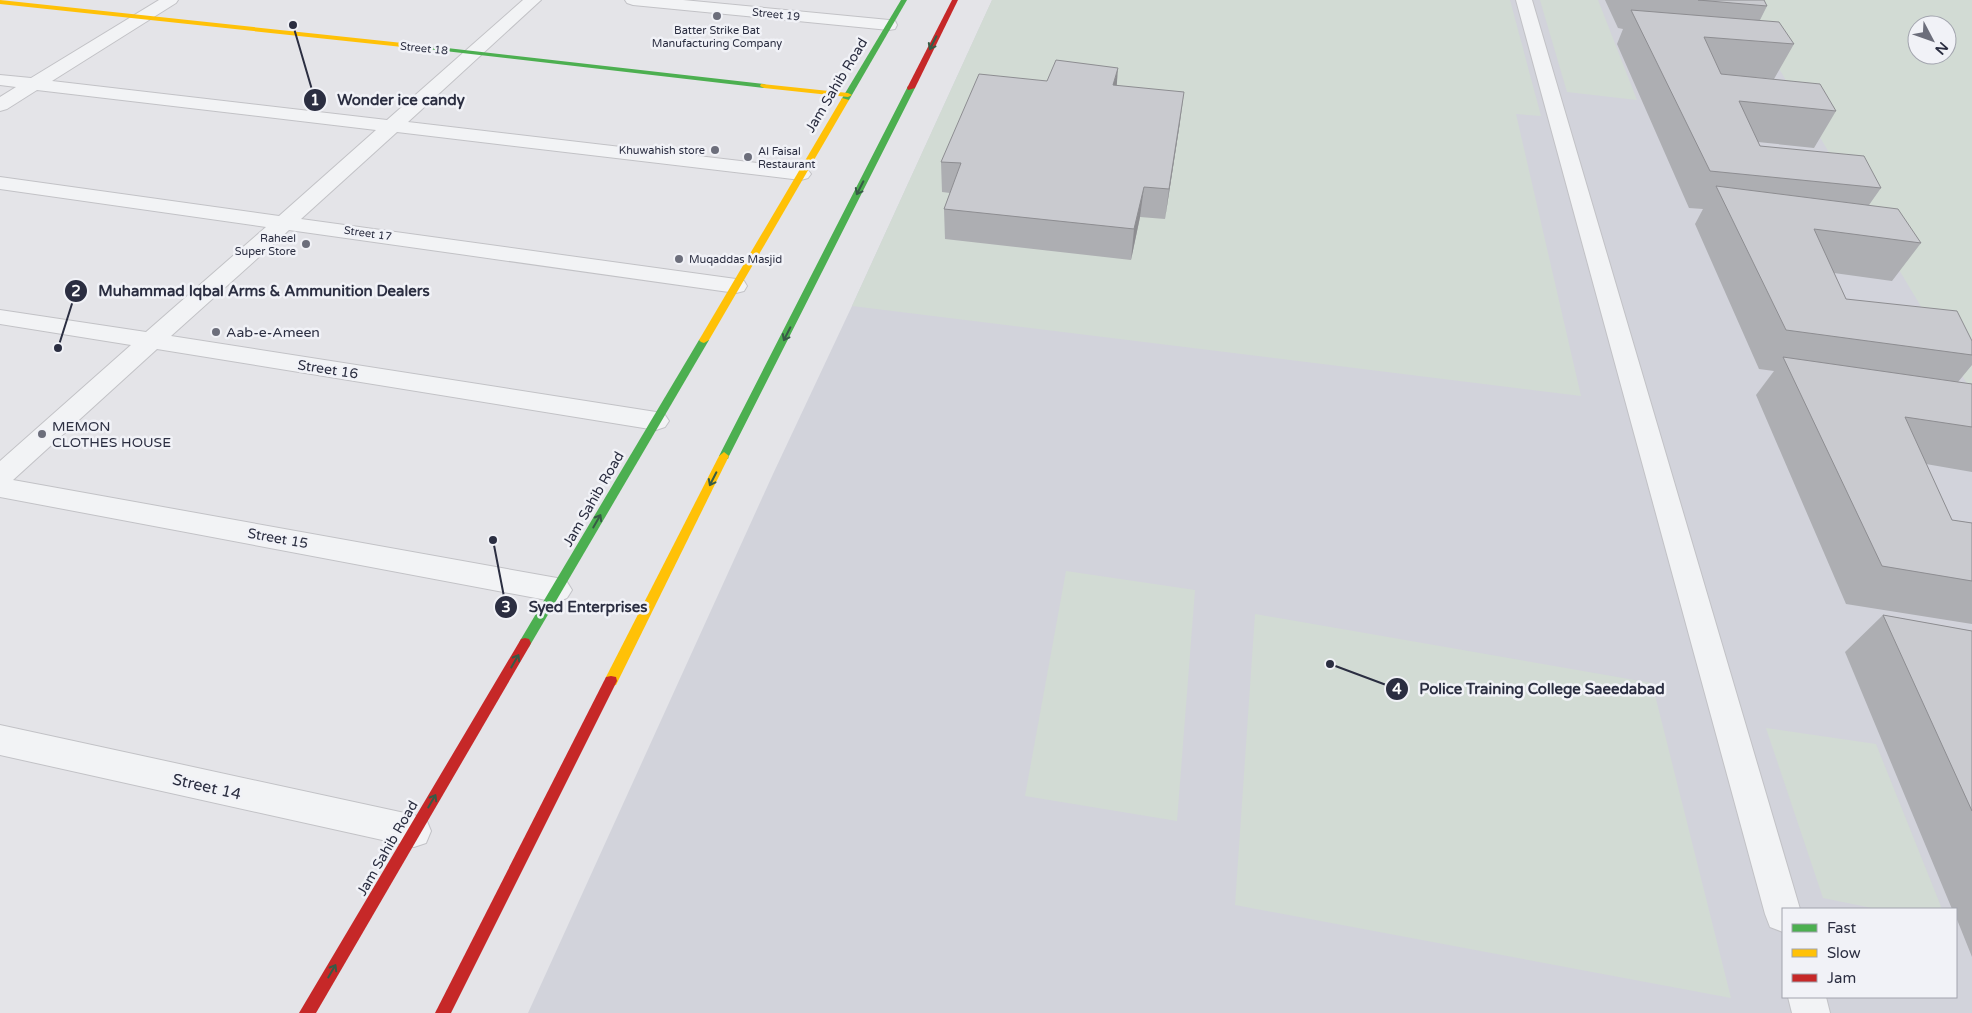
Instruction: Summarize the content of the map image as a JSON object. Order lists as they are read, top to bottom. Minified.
{"streets":{"main road":["Street 18","Jam Sahib Road"],"street":["Street 19","Street 17","Street 16","Street 15","Street 14"]},"crossings":[["Street 19","Jam Sahib Road"],["Street 18","Jam Sahib Road"],["Jam Sahib Road","Street 17"],["Jam Sahib Road","Street 16"],["Jam Sahib Road","Street 15"],["Jam Sahib Road","Street 14"]],"places":["Batter Strike Bat Manufacturing Company","Wonder ice candy","Khuwahish store","Al Faisal Restaurant","Raheel Super Store","Muqaddas Masjid","Aab-e-Ameen","Muhammad Iqbal Arms & Ammunition Dealers","MEMON CLOTHES HOUSE","Syed Enterprises","Police Training College Saeedabad"],"legend":["Fast","Slow","Jam"],"north":"bottom right"}
